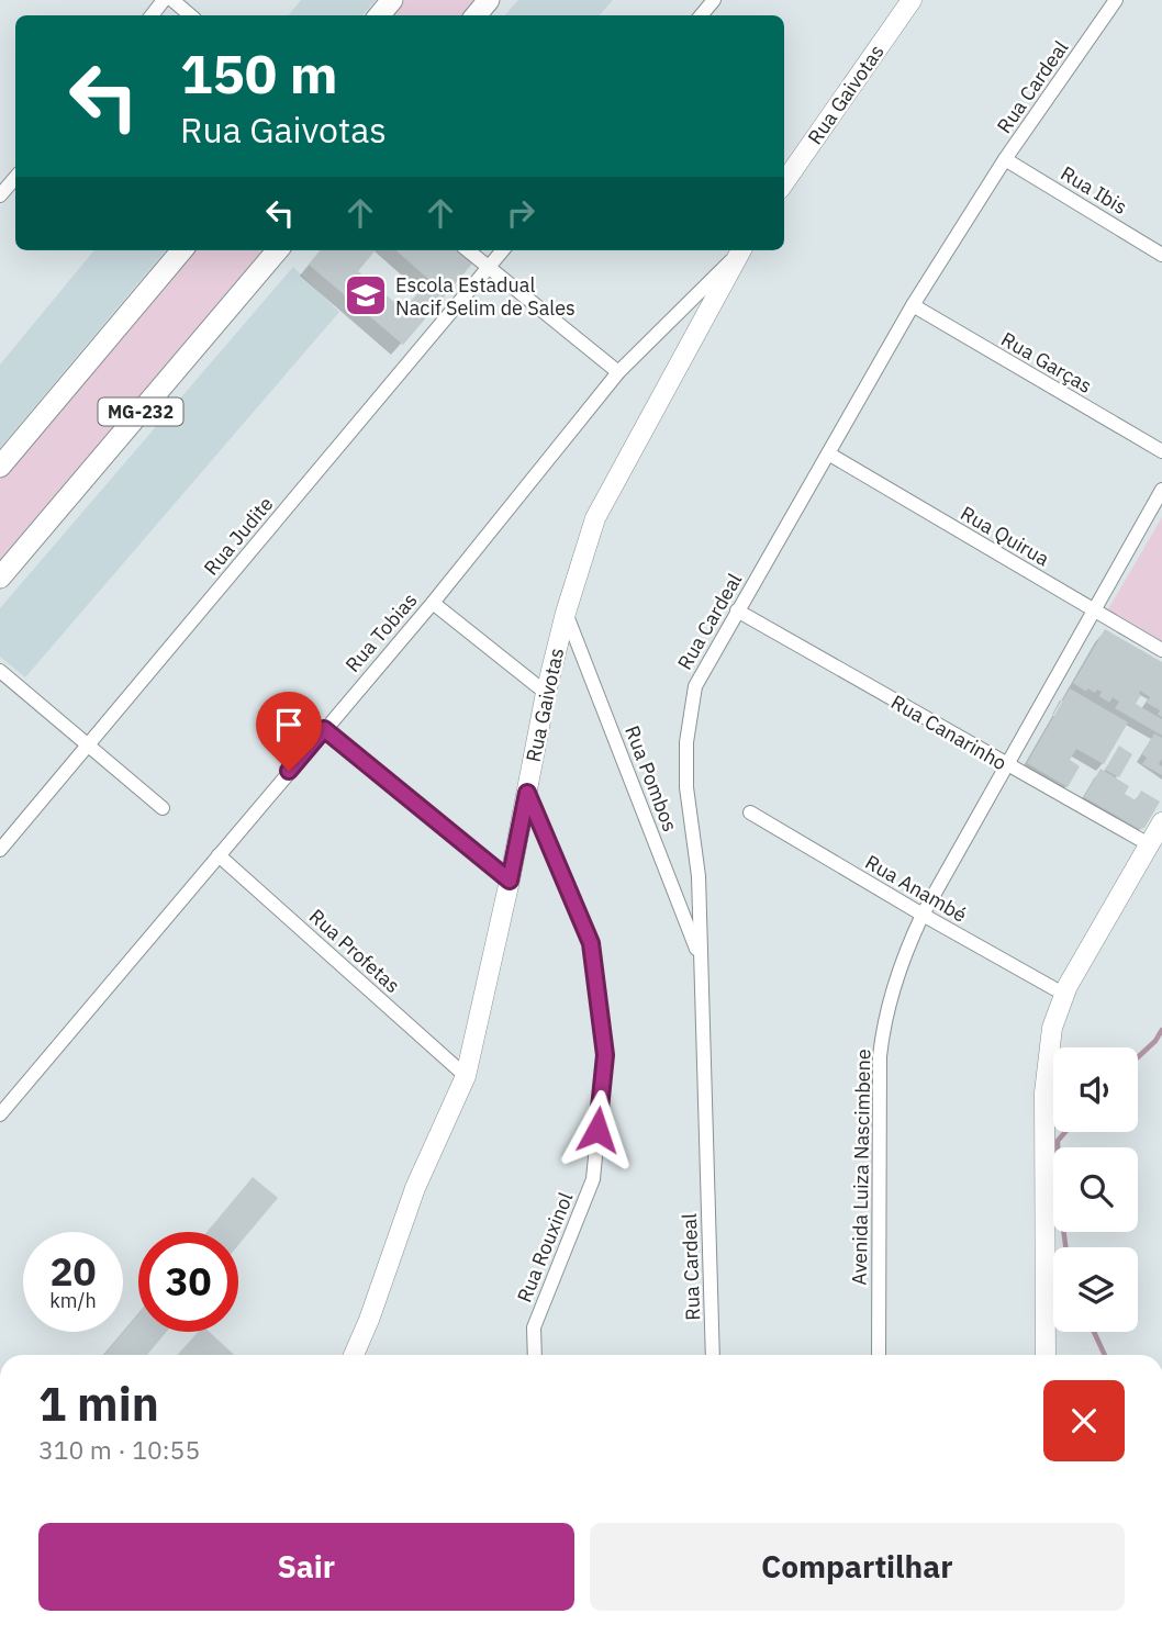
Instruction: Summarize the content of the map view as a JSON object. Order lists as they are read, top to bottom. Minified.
{"streets":{"main road":["MG-232"],"street":["Rua Cardeal","Rua Gaivotas","Rua Ibis","Rua Garças","Rua Judite","Rua Quirua","Rua Tobias","Rua Canarinho","Rua Pombos","Rua Anambé","Rua Profetas","Avenida Luiza Nascimbene","Rua Rouxinol"]},"crossings":[["Rua Cardeal","Rua Ibis"],["Rua Cardeal","Rua Garças"],["Rua Cardeal","Rua Quirua"],["Rua Cardeal","Rua Canarinho"],["Rua Cardeal","Rua Pombos"],["Rua Gaivotas","Rua Pombos"],["Rua Gaivotas","Rua Profetas"],["Rua Gaivotas","Rua Rouxinol"],["Rua Quirua","Avenida Luiza Nascimbene"],["Rua Tobias","Rua Profetas"],["Rua Canarinho","Avenida Luiza Nascimbene"],["Rua Anambé","Avenida Luiza Nascimbene"]],"places":{"school or university":["Escola Estadual Nacif Selim de Sales"]},"page":{"turn":["150 m","Rua Gaivotas"],"speed":"20 km/h","limit":"30","heading":["1 min","310 m · 10:55"],"buttons":["Sair","Compartilhar"]}}
